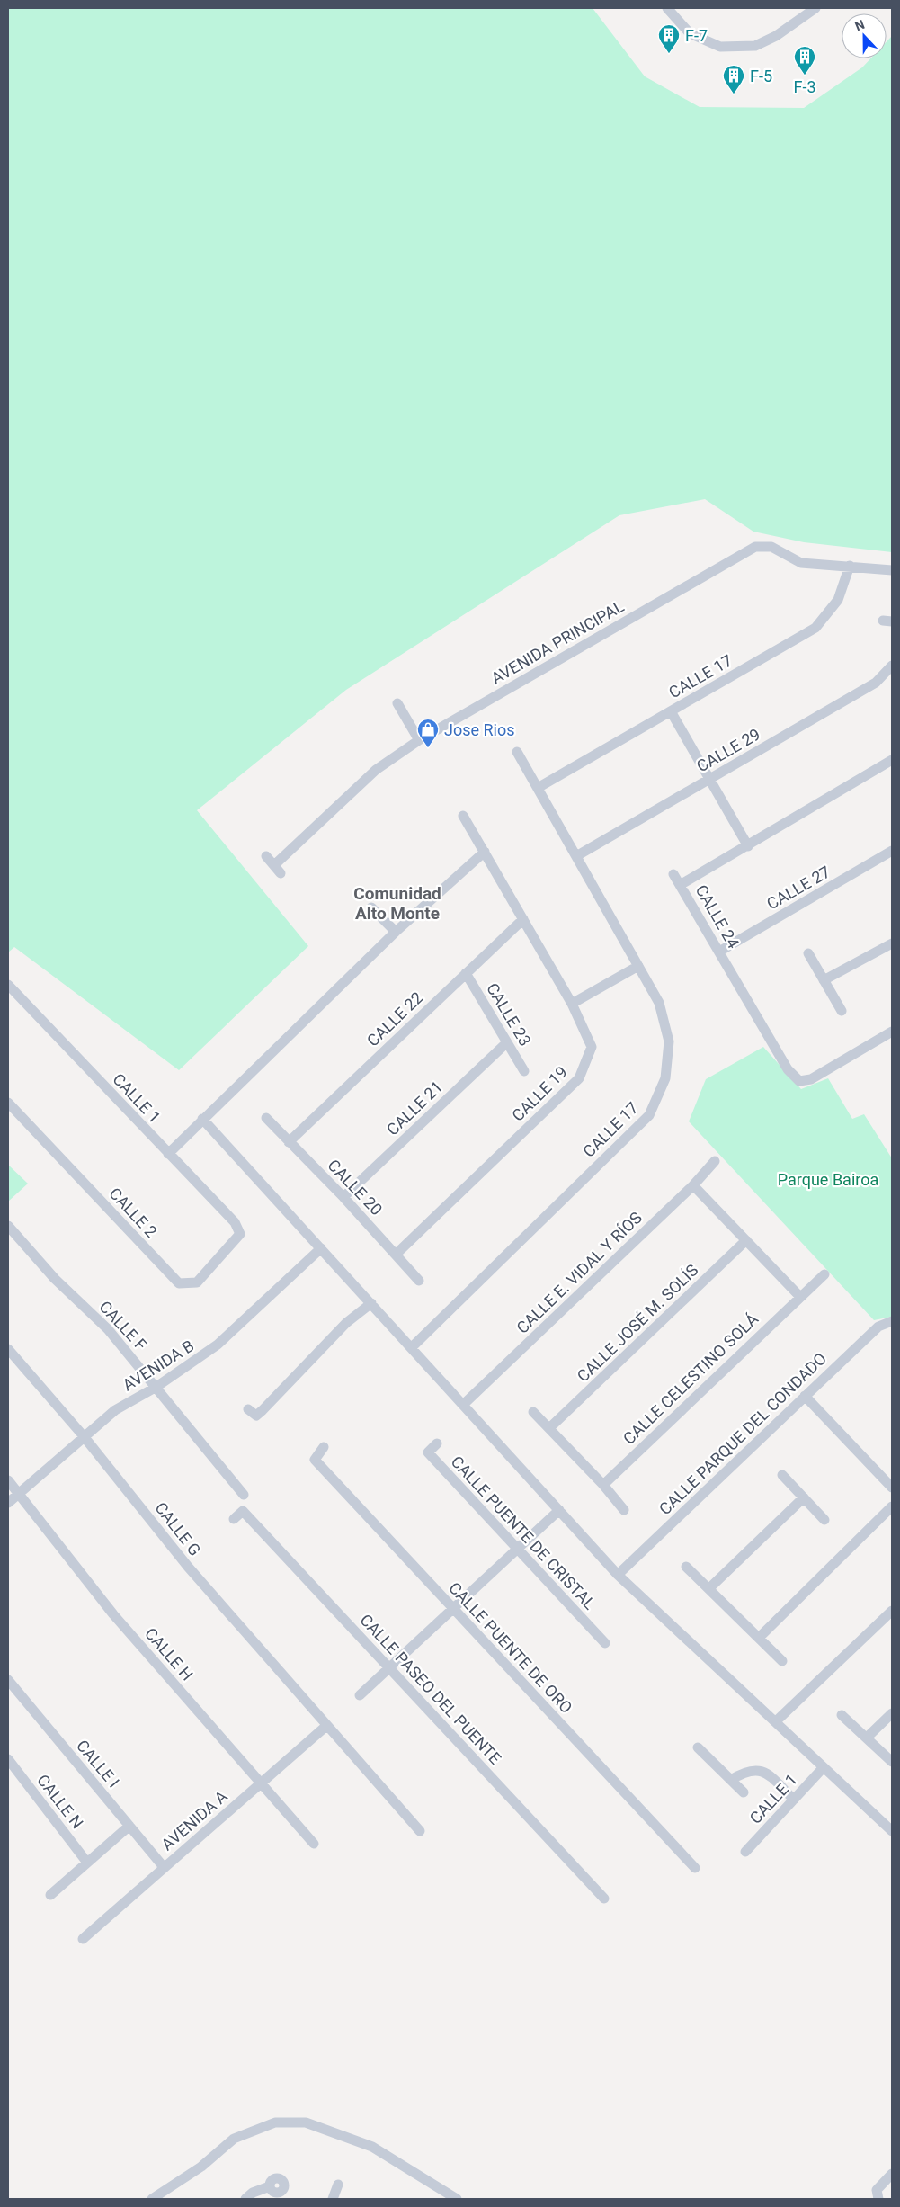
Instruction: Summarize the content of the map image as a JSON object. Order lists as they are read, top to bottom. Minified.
{"streets":{"street":["AVENIDA PRINCIPAL","CALLE 17","CALLE 29","CALLE 27","CALLE 24","CALLE 23","CALLE 22","CALLE 19","CALLE 1","CALLE 21","CALLE 20","CALLE 2","CALLE E. VIDAL Y RÍOS","CALLE JOSÉ M. SOLÍS","CALLE F","AVENIDA B","CALLE CELESTINO SOLÁ","CALLE PARQUE DEL CONDADO","CALLE G","CALLE PUENTE DE CRISTAL","CALLE PUENTE DE ORO","CALLE H","CALLE PASEO DEL PUENTE","CALLE I","CALLE N","AVENIDA A"]},"crossings":[["AVENIDA PRINCIPAL","CALLE 17"],["CALLE 17","CALLE 29"],["CALLE 27","CALLE 24"],["CALLE 23","CALLE 22"],["CALLE 23","CALLE 21"],["CALLE 22","CALLE 19"],["CALLE 22","CALLE 20"],["CALLE 19","CALLE 20"],["CALLE 1","CALLE 2"],["CALLE 21","CALLE 20"],["CALLE F","AVENIDA B"],["AVENIDA B","CALLE G"],["AVENIDA B","CALLE H"],["CALLE G","AVENIDA A"],["CALLE H","AVENIDA A"],["CALLE I","AVENIDA A"]],"districts":["Comunidad Alto Monte"],"parks":["Parque Bairoa"],"places":{"building":["F-7","F-3","F-5"],"shop":["Jose Rios"]},"north":"top"}
